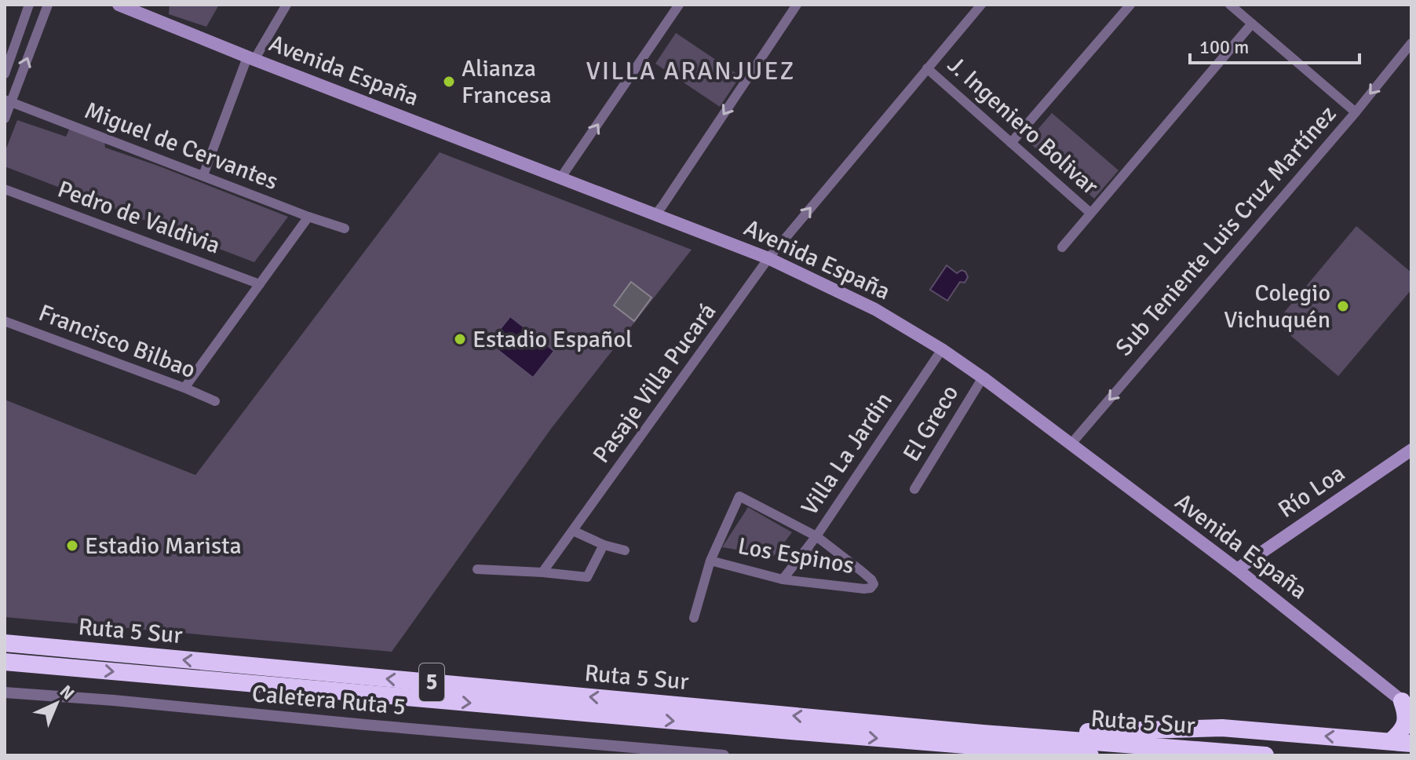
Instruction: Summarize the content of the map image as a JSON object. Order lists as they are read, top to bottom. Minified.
{"streets":{"highway":["Ruta 5 Sur","5"],"main road":["Avenida España","Río Loa"],"street":["J. Ingeniero Bolivar","Miguel de Cervantes","Pedro de Valdivia","Sub Teniente Luis Cruz Martínez","Francisco Bilbao","Pasaje Villa Pucará","El Greco","Villa La Jardin","Los Espinos","Caletera Ruta 5"]},"crossings":[["Avenida España","Sub Teniente Luis Cruz Martínez"],["Avenida España","Pasaje Villa Pucará"],["Avenida España","El Greco"],["Avenida España","Villa La Jardin"],["Avenida España","Río Loa"],["J. Ingeniero Bolivar","Pasaje Villa Pucará"],["Villa La Jardin","Los Espinos"]],"one_way":["Sub Teniente Luis Cruz Martínez"],"districts":["VILLA ARANJUEZ"],"places":["Alianza Francesa","Colegio Vichuquén","Estadio Español","Estadio Marista"],"scale_bar":"100 m","north":"top right"}
